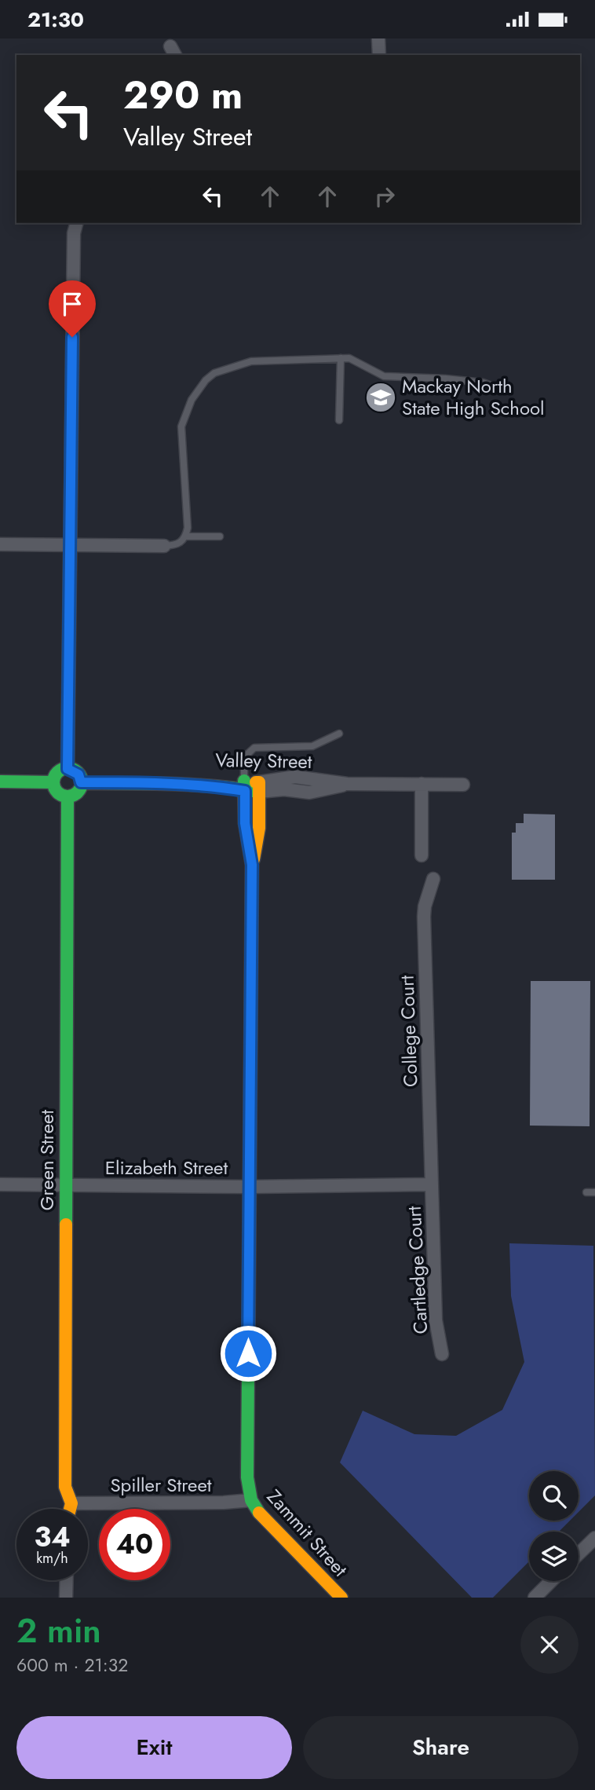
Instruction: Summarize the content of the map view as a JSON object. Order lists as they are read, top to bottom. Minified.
{"streets":{"street":["Valley Street","College Court","Green Street","Elizabeth Street","Cartledge Court","Spiller Street","Zammit Street"]},"crossings":[["Valley Street","Green Street"],["Valley Street","Zammit Street"],["College Court","Elizabeth Street"],["College Court","Cartledge Court"],["Green Street","Elizabeth Street"],["Green Street","Spiller Street"],["Elizabeth Street","Cartledge Court"],["Elizabeth Street","Zammit Street"],["Spiller Street","Zammit Street"]],"places":{"school or university":["Mackay North State High School"]},"page":{"status":"21:30","turn":["290 m","Valley Street"],"speed":"34 km/h","limit":"40","heading":["2 min","600 m · 21:32"],"buttons":["Exit","Share"]}}
